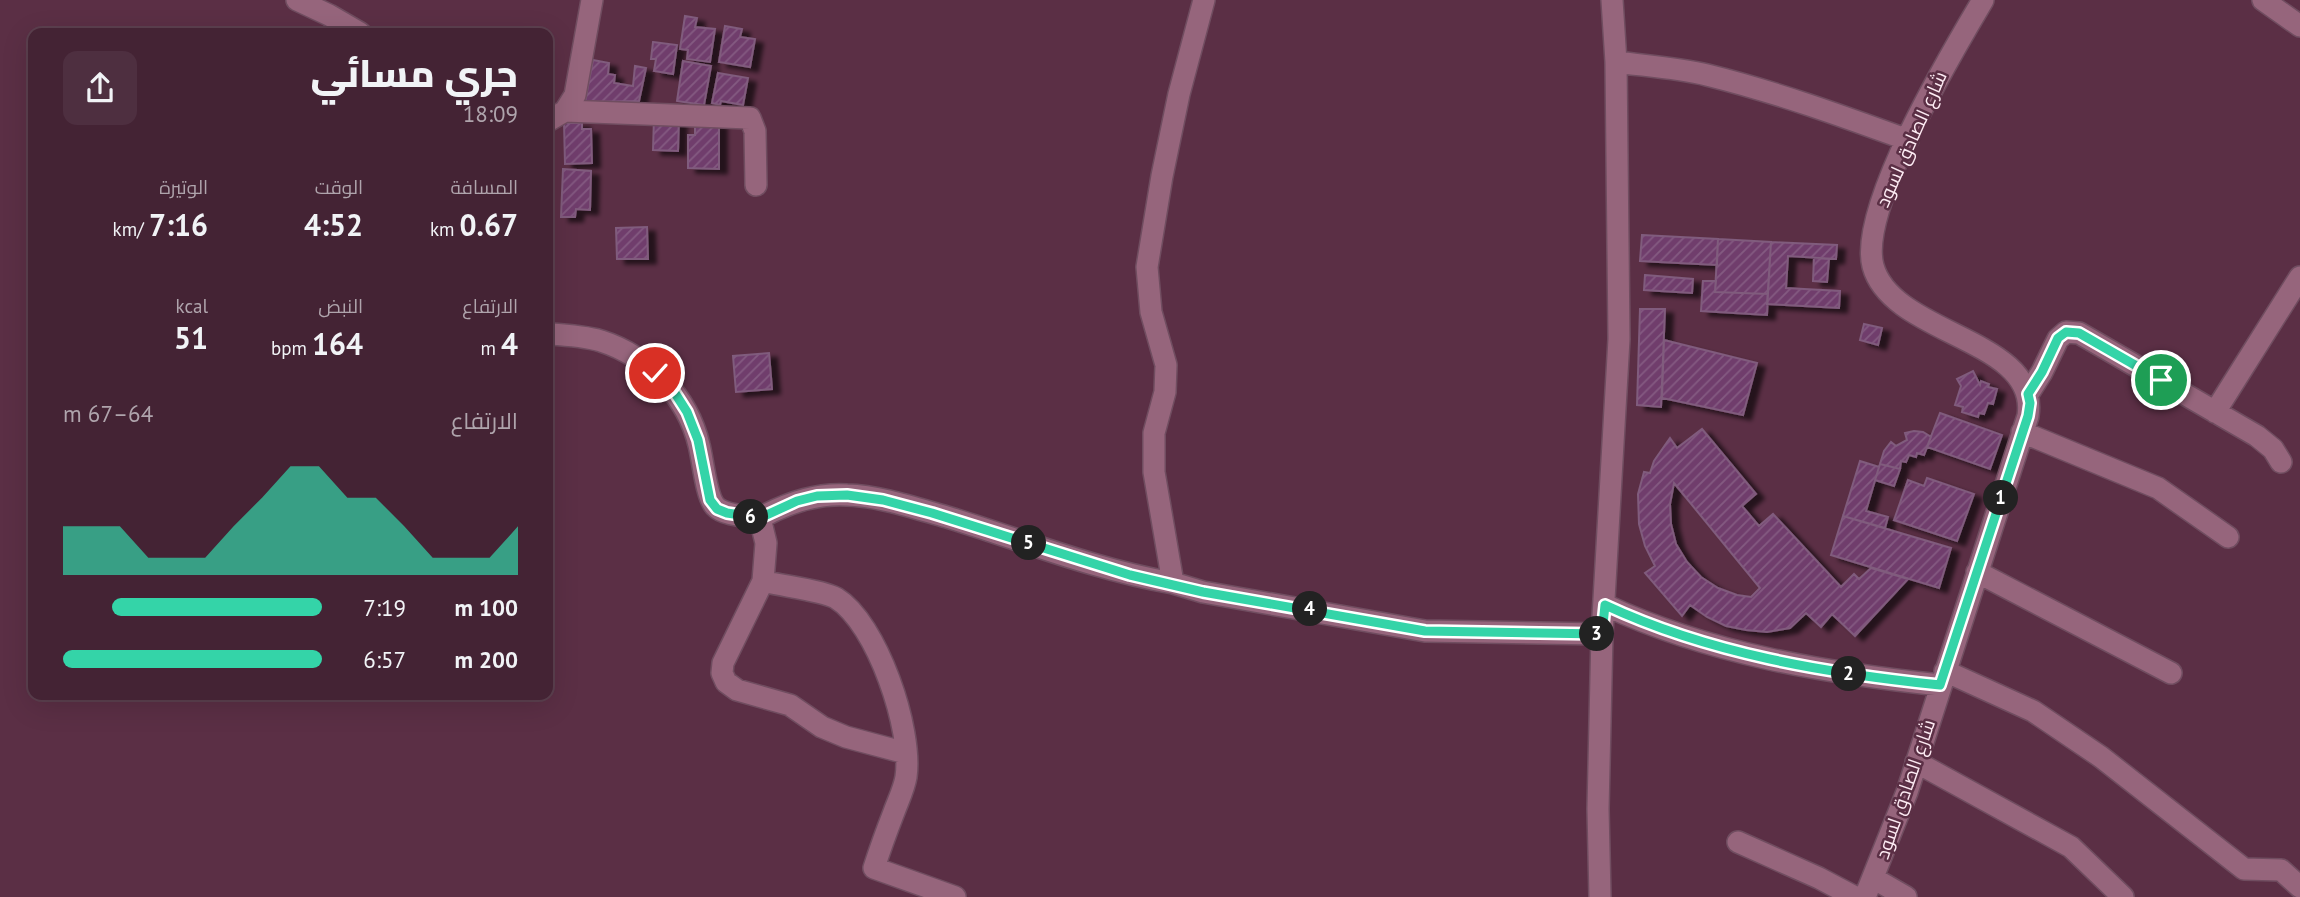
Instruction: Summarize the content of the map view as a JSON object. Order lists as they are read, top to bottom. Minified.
{"streets":{"street":["شارع الصادق لسود"]},"page":{"heading":["جري مسائي","18:09"],"stats":[["المسافة","0.67 km"],["الوقت","4:52"],["الوتيرة","7:16 /km"],["الارتفاع","4 m"],["النبض","164 bpm"],["kcal","51"]],"chart":["الارتفاع","64–67 m"],"pins":["1","6","5","4","3","2"],"list":[{"name":"100 m","note":"7:19"},{"name":"200 m","note":"6:57"}]}}
